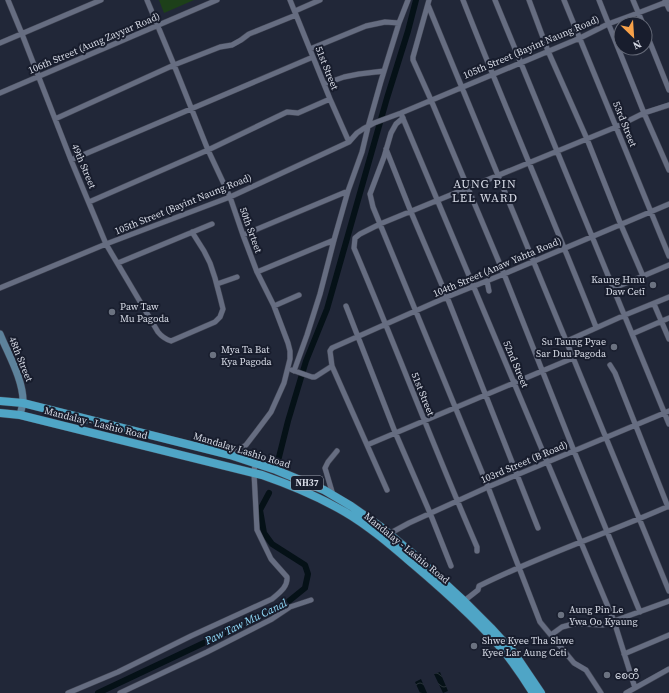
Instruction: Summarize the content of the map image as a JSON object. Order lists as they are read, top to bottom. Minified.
{"streets":{"highway":["Mandalay - Lashio Road","Mandalay Lashio Road","NH37"],"main road":["48th Street"],"street":["106th Street (Aung Zayyar Road)","105th Street (Bayint Naung Road)","51st Street","53rd Street","49th Street","50th Srteet","104th Street (Anaw Yahta Road)","52nd Street","103rd Street (B Road)"]},"crossings":[["106th Street (Aung Zayyar Road)","49th Street"],["106th Street (Aung Zayyar Road)","50th Srteet"],["105th Street (Bayint Naung Road)","51st Street"],["105th Street (Bayint Naung Road)","53rd Street"],["105th Street (Bayint Naung Road)","49th Street"],["105th Street (Bayint Naung Road)","50th Srteet"],["105th Street (Bayint Naung Road)","52nd Street"],["51st Street","104th Street (Anaw Yahta Road)"],["51st Street","103rd Street (B Road)"],["53rd Street","104th Street (Anaw Yahta Road)"],["50th Srteet","Mandalay Lashio Road"],["104th Street (Anaw Yahta Road)","52nd Street"],["48th Street","Mandalay - Lashio Road"],["48th Street","Mandalay Lashio Road"],["52nd Street","103rd Street (B Road)"],["Mandalay - Lashio Road","Mandalay Lashio Road"],["Mandalay - Lashio Road","103rd Street (B Road)"],["Mandalay Lashio Road","103rd Street (B Road)"]],"districts":["AUNG PIN LEL WARD"],"water":["Paw Taw Mu Canal"],"places":["Kaung Hmu Daw Cetī","Paw Taw Mu Pagoda","Su Taung Pyae Sar Duu Pagoda","Mya Ta Bat Kya Pagoda","Aung Pin Le Ywa Oo Kyaung","Shwe Kyee Tha Shwe Kyee Lar Aung Ceti","စေတီ"],"north":"bottom right"}
